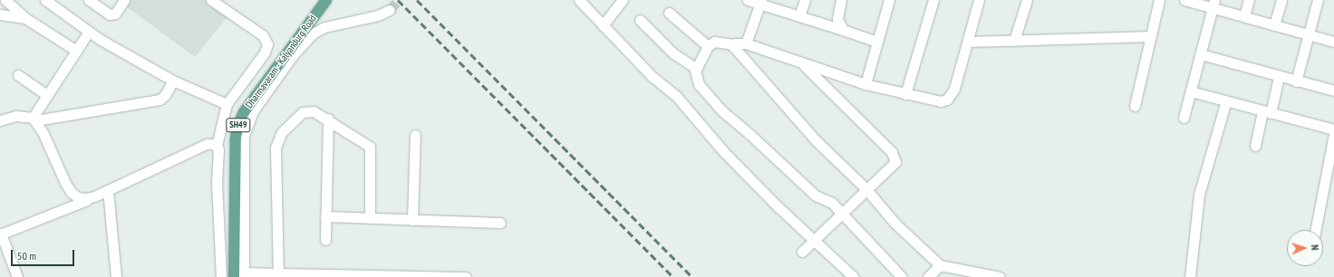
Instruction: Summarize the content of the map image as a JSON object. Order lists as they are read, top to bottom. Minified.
{"streets":{"main road":["Dharmavaram - Kalyandurg Road","SH49"]},"scale_bar":"50 m","north":"right"}
